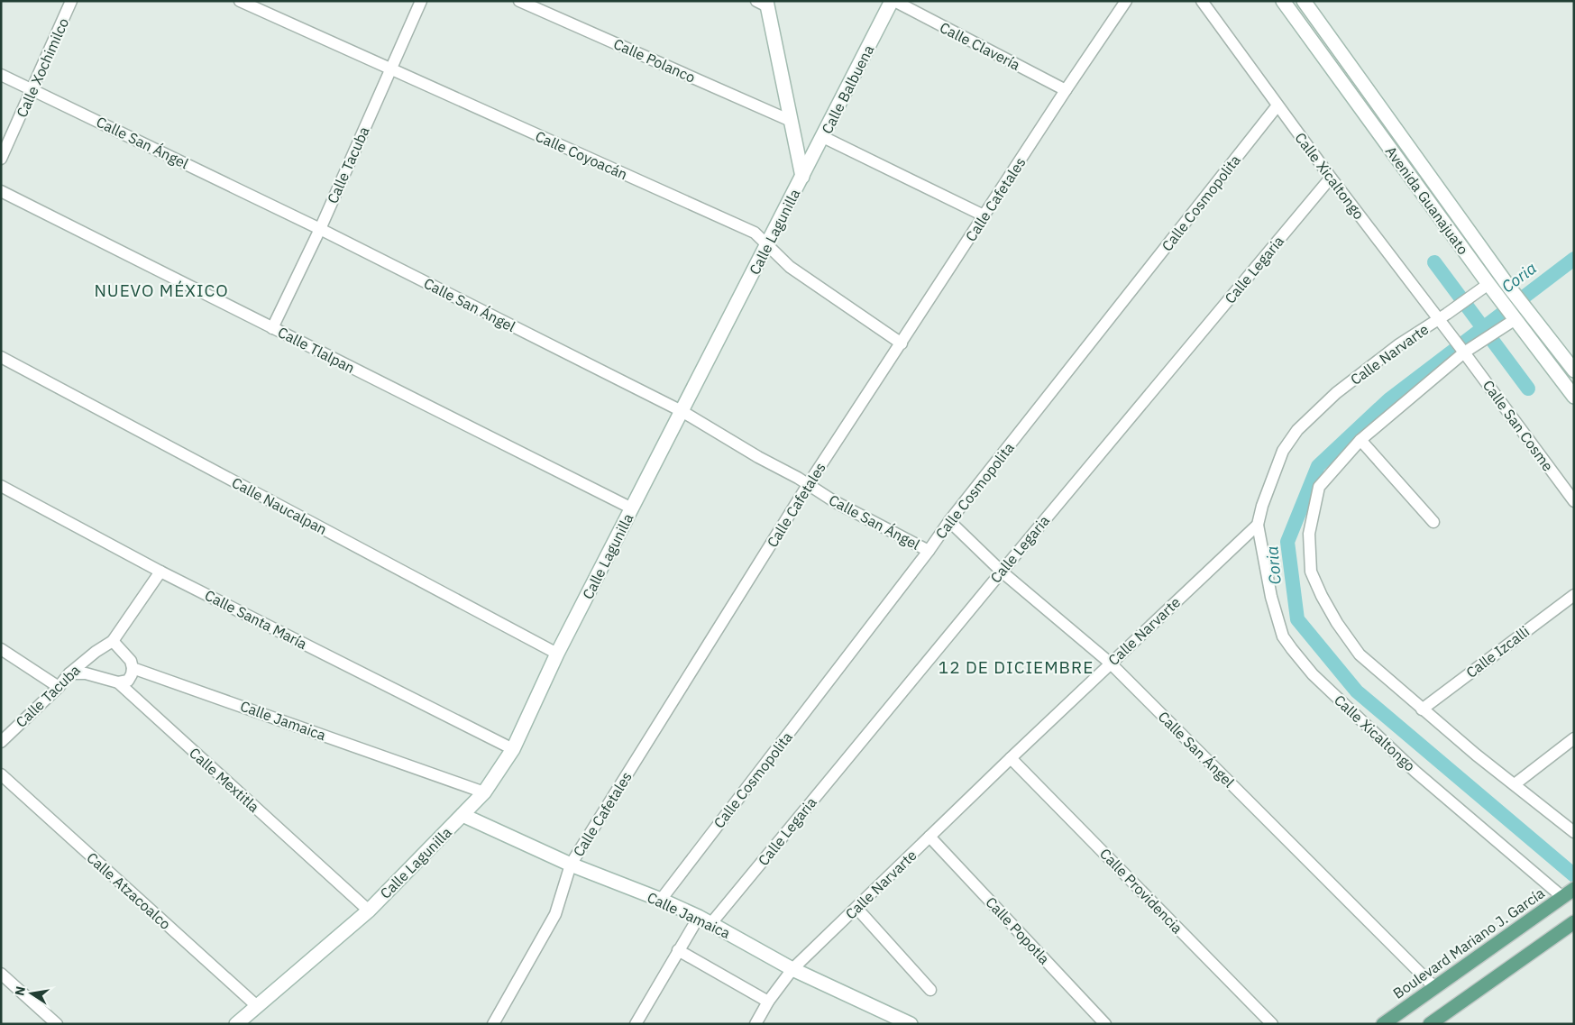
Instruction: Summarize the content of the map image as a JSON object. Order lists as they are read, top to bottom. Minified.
{"streets":{"main road":["Boulevard Mariano J. García"],"street":["Calle Clavería","Calle Polanco","Calle Xochimilco","Calle Balbuena","Calle San Ángel","Calle Coyoacán","Calle Tacuba","Calle Xicaltongo","Calle Cafetales","Avenida Guanajuato","Calle Cosmopolita","Calle Lagunilla","Calle Legaria","Calle Tlalpan","Calle Narvarte","Calle San Cosme","Calle Naucalpan","Calle Santa María","Calle Izcalli","Calle Jamaica","Calle Mextitla","Calle Atzacoalco","Calle Providencia","Calle Popotla"]},"crossings":[["Calle Clavería","Calle Balbuena"],["Calle Clavería","Calle Cafetales"],["Calle Polanco","Calle Lagunilla"],["Calle Xochimilco","Calle San Ángel"],["Calle Balbuena","Calle Lagunilla"],["Calle San Ángel","Calle Tacuba"],["Calle San Ángel","Calle Cafetales"],["Calle San Ángel","Calle Cosmopolita"],["Calle San Ángel","Calle Lagunilla"],["Calle San Ángel","Calle Legaria"],["Calle San Ángel","Calle Narvarte"],["Calle San Ángel","Boulevard Mariano J. García"],["Calle Coyoacán","Calle Tacuba"],["Calle Coyoacán","Calle Cafetales"],["Calle Coyoacán","Calle Lagunilla"],["Calle Tacuba","Calle Tlalpan"],["Calle Tacuba","Calle Mextitla"],["Calle Xicaltongo","Calle Cosmopolita"],["Calle Xicaltongo","Calle Legaria"],["Calle Xicaltongo","Calle Narvarte"],["Calle Xicaltongo","Calle San Cosme"],["Calle Xicaltongo","Boulevard Mariano J. García"],["Calle Cafetales","Calle Jamaica"],["Avenida Guanajuato","Calle Narvarte"],["Calle Cosmopolita","Calle Jamaica"],["Calle Lagunilla","Calle Tlalpan"],["Calle Lagunilla","Calle Naucalpan"],["Calle Lagunilla","Calle Santa María"],["Calle Lagunilla","Calle Jamaica"],["Calle Lagunilla","Calle Mextitla"],["Calle Lagunilla","Calle Atzacoalco"],["Calle Legaria","Calle Jamaica"],["Calle Narvarte","Calle Jamaica"],["Calle Narvarte","Calle Providencia"],["Calle Narvarte","Calle Popotla"]],"districts":["NUEVO MÉXICO","12 DE DICIEMBRE"],"water":["Coria"],"north":"left"}
